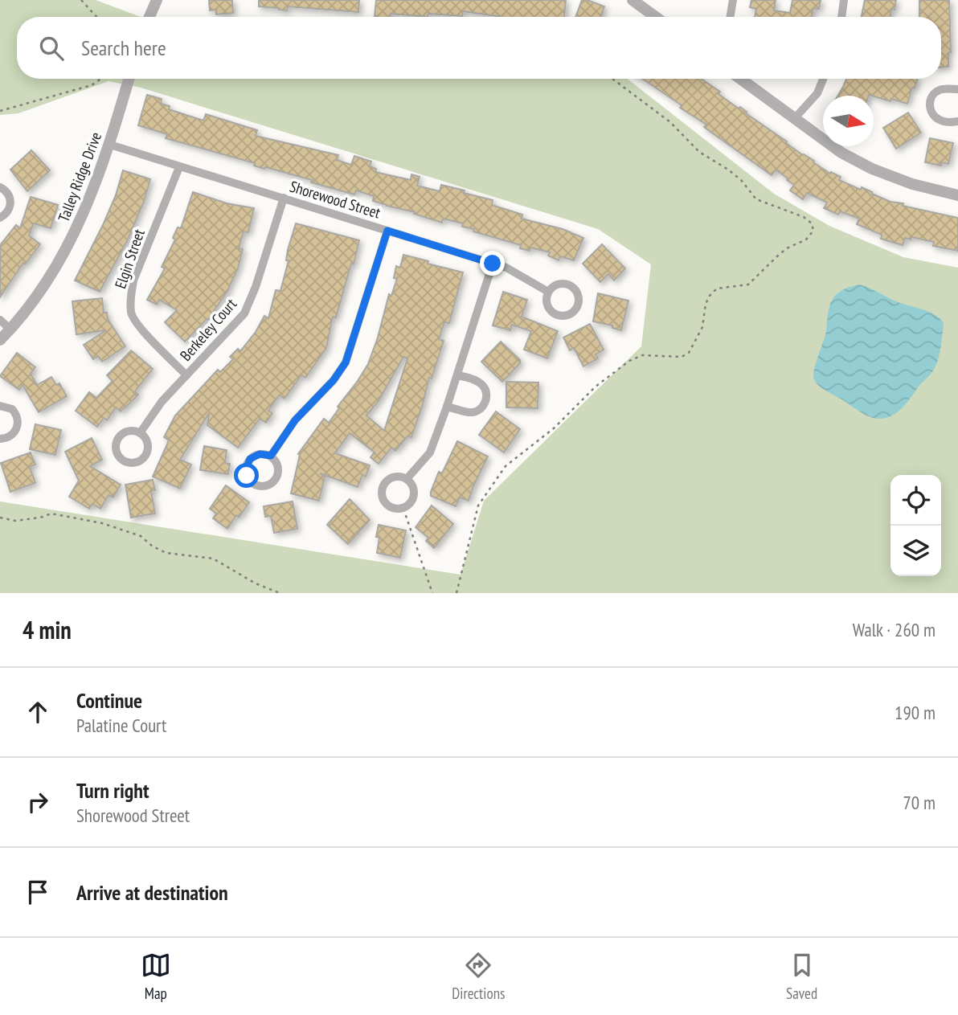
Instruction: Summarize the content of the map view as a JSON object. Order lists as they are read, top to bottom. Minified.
{"streets":{"street":["Talley Ridge Drive","Shorewood Street","Elgin Street","Berkeley Court"]},"crossings":[["Talley Ridge Drive","Shorewood Street"],["Shorewood Street","Elgin Street"],["Shorewood Street","Berkeley Court"],["Elgin Street","Berkeley Court"]],"north":"right","page":{"search":"Search here","heading":["4 min","Walk · 260 m"],"list":[["Continue","Palatine Court","190 m"],["Turn right","Shorewood Street","70 m"],"Arrive at destination"],"nav":["Map","Directions","Saved"]}}
